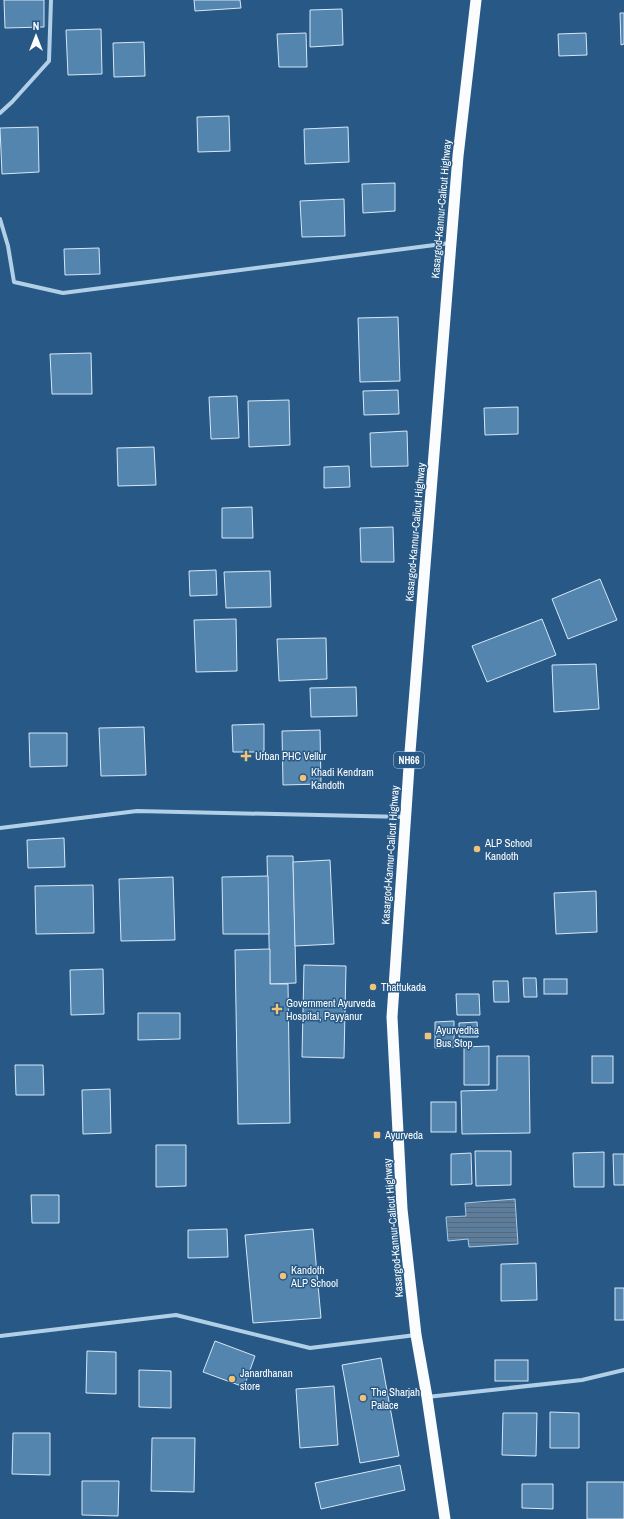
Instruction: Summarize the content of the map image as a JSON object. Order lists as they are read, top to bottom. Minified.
{"streets":{"highway":["Kasargod-Kannur-Calicut Highway","NH66"]},"places":{"health":["Urban PHC Vellur","Government Ayurveda Hospital, Payyanur"],"other":["Khadi Kendram Kandoth","ALP School Kandoth","Thattukada","Kandoth ALP School","Janardhanan store","The Sharjah Palace"],"transit":["Ayurvedha Bus Stop","Ayurveda"]},"north":"top"}
